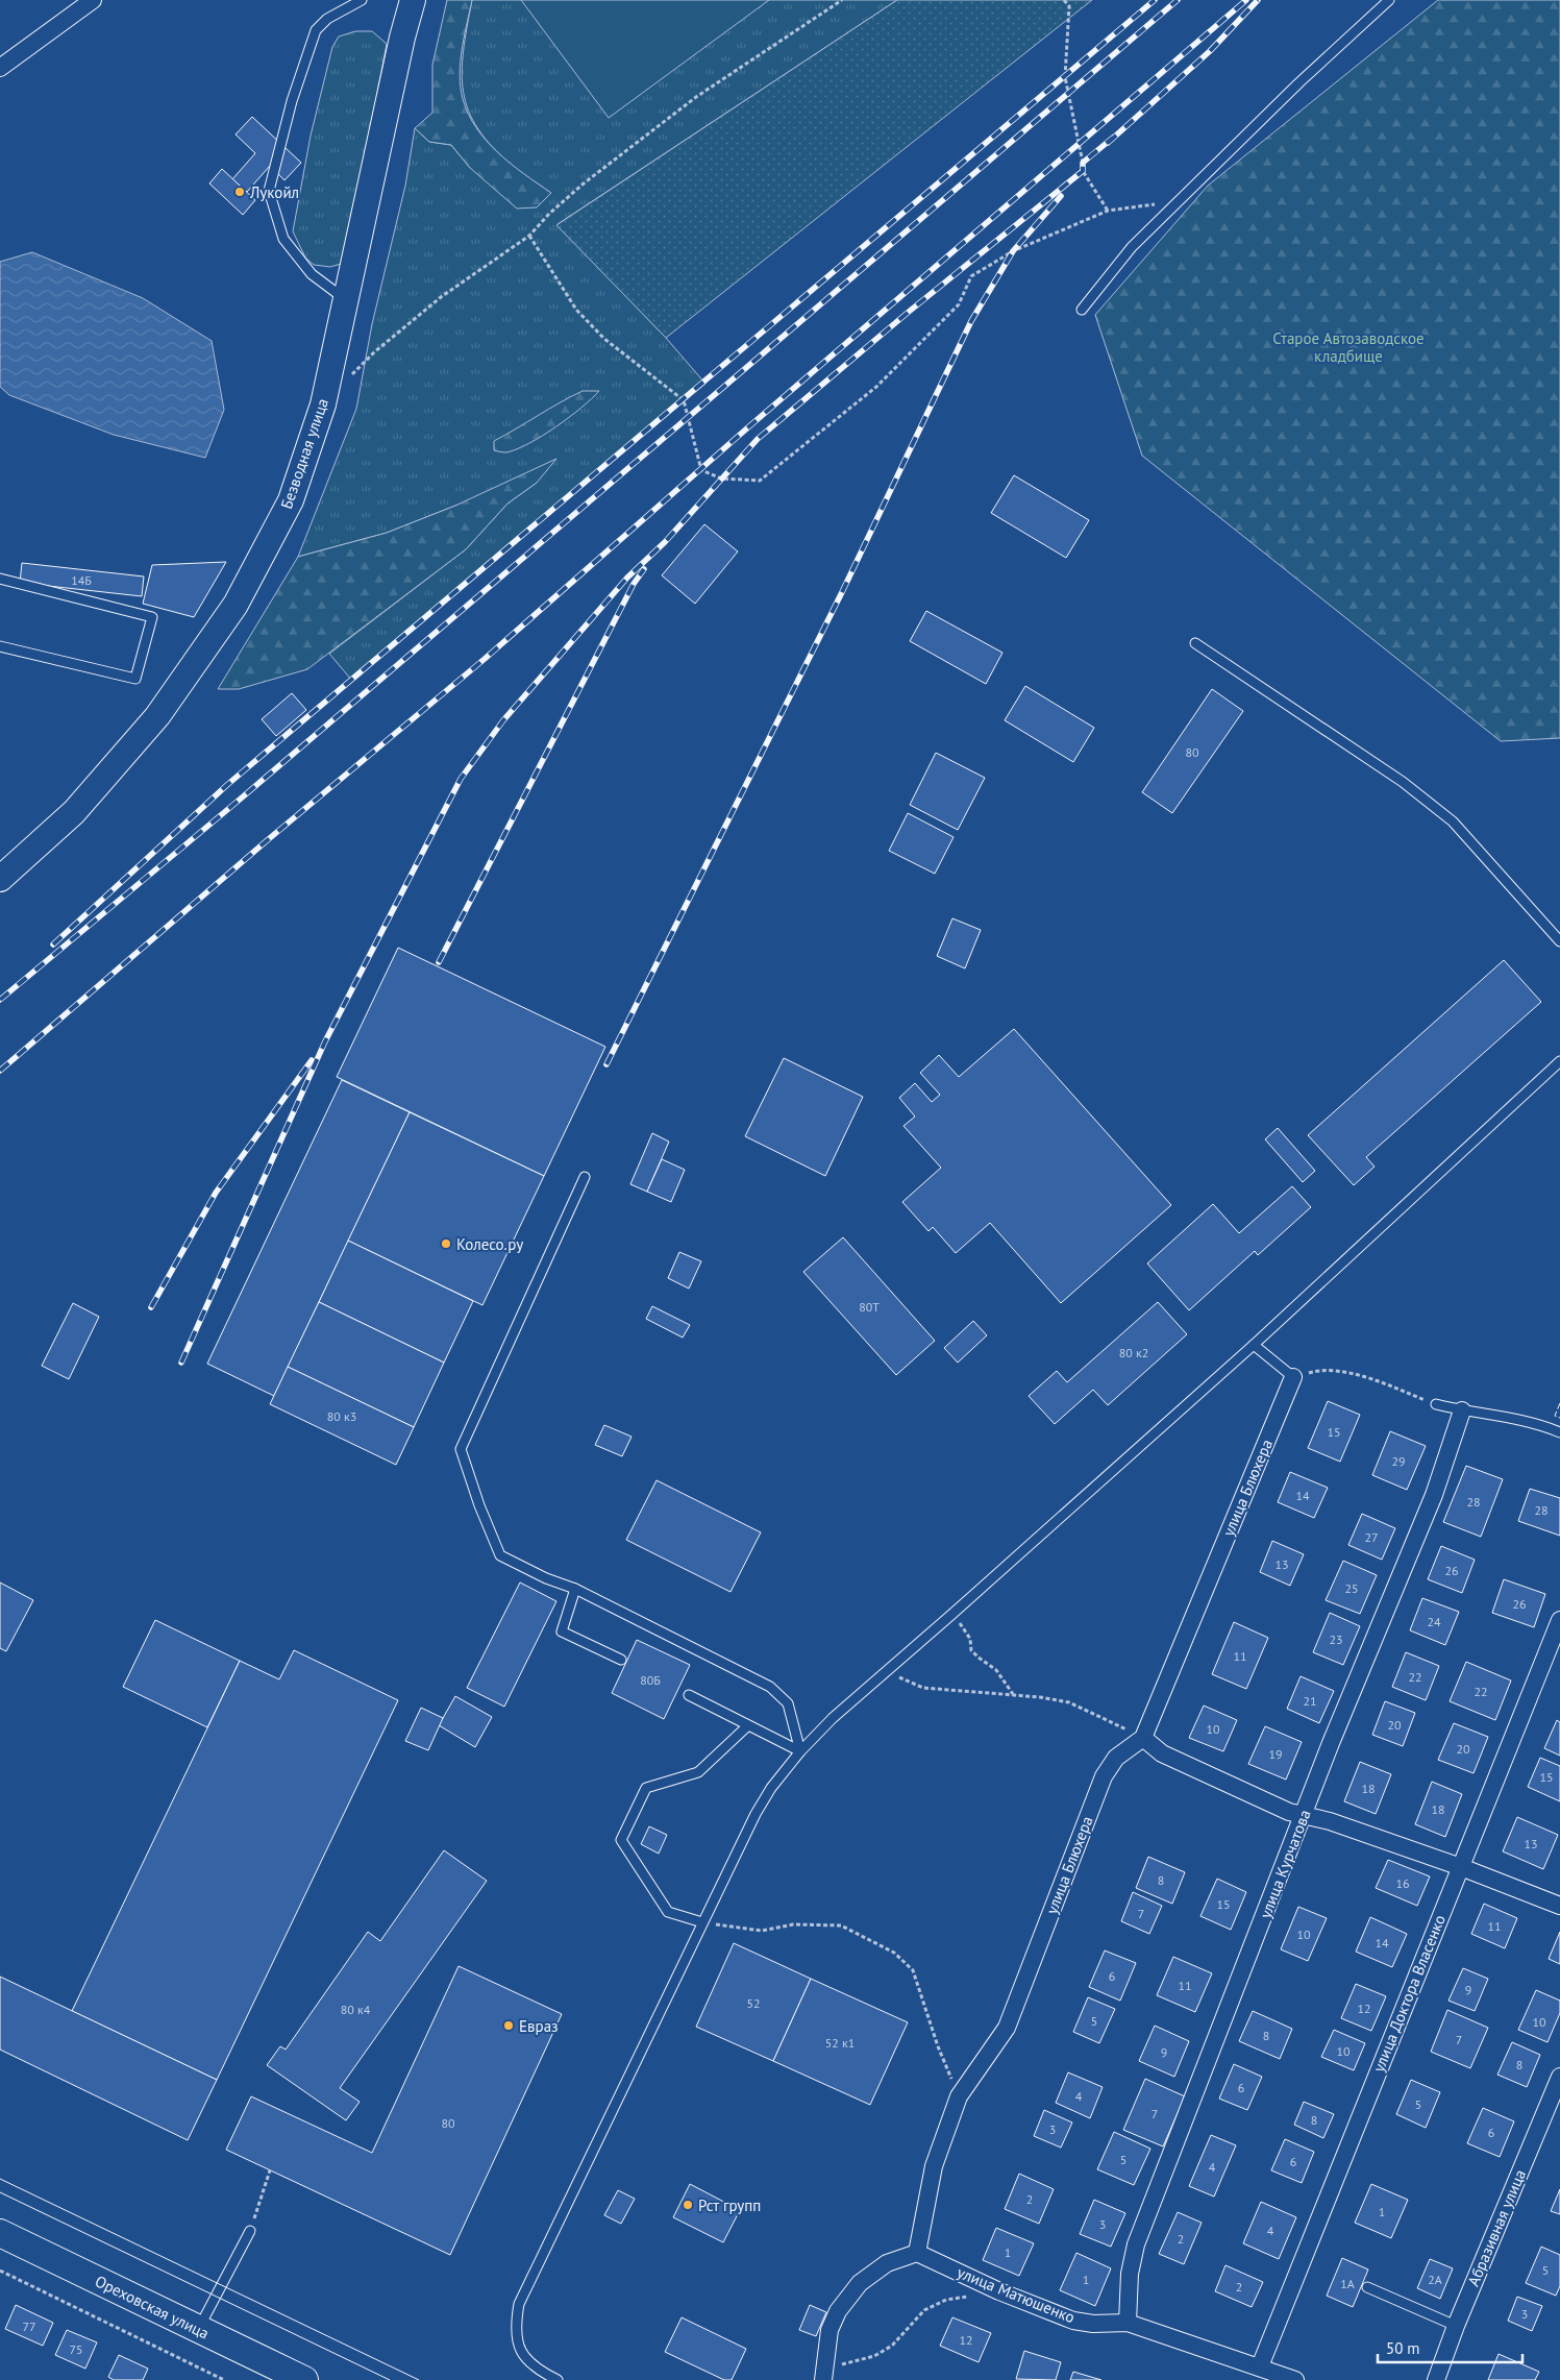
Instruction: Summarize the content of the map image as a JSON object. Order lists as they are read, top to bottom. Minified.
{"streets":{"main road":["Безводная улица","Ореховская улица"],"street":["улица Блюхера","улица Курчатова","улица Доктора Власенко","Абразивная улица","улица Матюшенко"]},"crossings":[["улица Блюхера","улица Матюшенко"],["улица Курчатова","улица Матюшенко"],["улица Доктора Власенко","улица Матюшенко"]],"parks":["Старое Автозаводское кладбище"],"places":["Лукойл","Колесо.ру","Евраз","Рст групп"],"house_numbers":["14Б","80","80Т","80 к2","80 к3","15","29","14","28","28","27","13","26","25","26","24","23","11","22","80Б","22","21","20","10","20","19","15","18","18","13","8","16","15","7","11","10","14","6","11","9","52","12","80 к4","5","10","8","7","52 к1","10","9","8","6","4","5","7","8","80","3","6","5","6","4","2","1","3","4","2","1","5","1","2А","1А","2","3","77","12","75"],"scale_bar":"50 m"}
